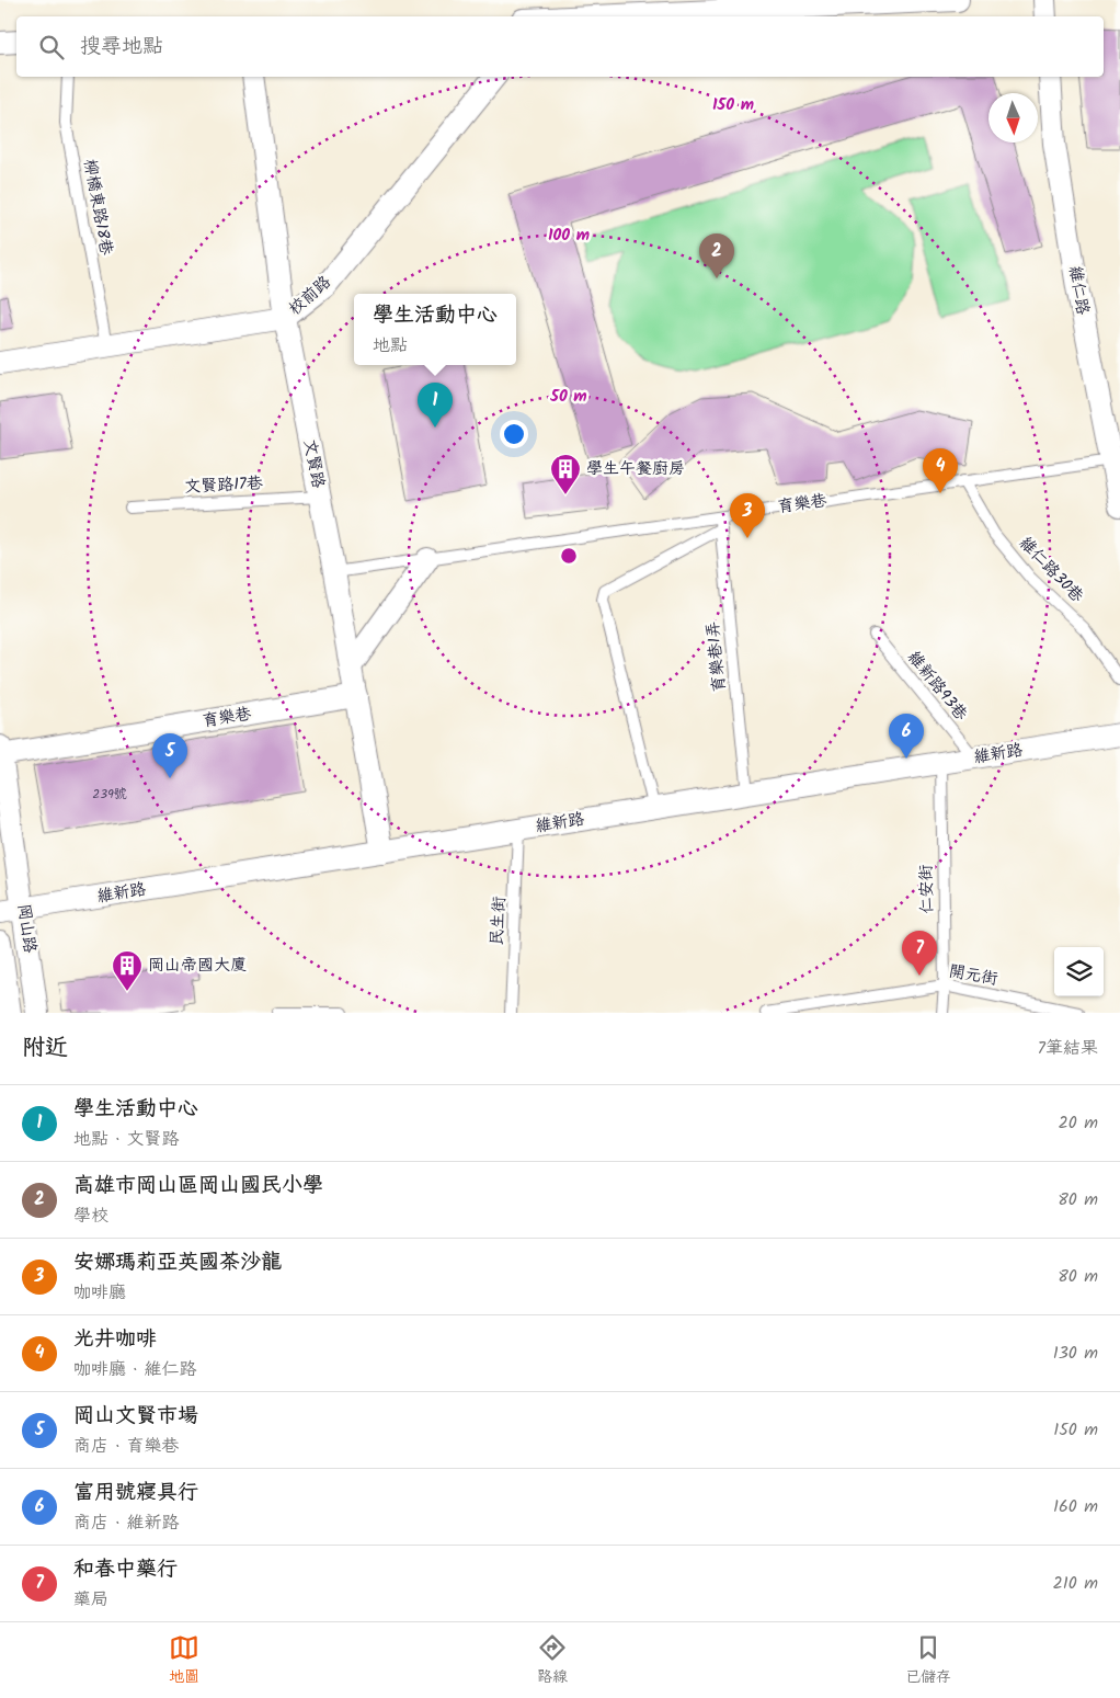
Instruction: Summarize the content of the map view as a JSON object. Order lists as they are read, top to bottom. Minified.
{"streets":{"street":["維仁路","校前路","文賢路","育樂巷","維新路","岡山路"],"lane":["柳橋東路18巷","文賢路17巷","維仁路30巷","育樂巷1弄","維新路93巷","仁安街","民生街","開元街"]},"crossings":[["柳橋東路18巷","校前路"],["維仁路","育樂巷"],["校前路","文賢路"],["文賢路","文賢路17巷"],["文賢路","育樂巷"],["文賢路","維新路"],["育樂巷","維仁路30巷"],["育樂巷","育樂巷1弄"],["育樂巷","岡山路"],["育樂巷1弄","維新路"],["維新路93巷","維新路"],["維新路","仁安街"],["維新路","民生街"],["維新路","岡山路"],["仁安街","開元街"]],"places":{"building":["學生午餐廚房","岡山帝國大廈"]},"house_numbers":["239號"],"north":"bottom","page":{"search":"搜尋地點","pins":["2","1","4","3","6","5","7"],"popup":["學生活動中心","地點"],"heading":["附近","7筆結果"],"list":[{"mark":"1","name":"學生活動中心","note":"地點 · 文賢路","value":"20 m"},{"mark":"2","name":"高雄市岡山區岡山國民小學","note":"學校","value":"80 m"},{"mark":"3","name":"安娜瑪莉亞英國茶沙龍","note":"咖啡廳","value":"80 m"},{"mark":"4","name":"光井咖啡","note":"咖啡廳 · 維仁路","value":"130 m"},{"mark":"5","name":"岡山文賢市場","note":"商店 · 育樂巷","value":"150 m"},{"mark":"6","name":"富用號寢具行","note":"商店 · 維新路","value":"160 m"},{"mark":"7","name":"和春中藥行","note":"藥局","value":"210 m"}],"nav":["地圖","路線","已儲存"]},"rings":["150 m","100 m","50 m"]}
